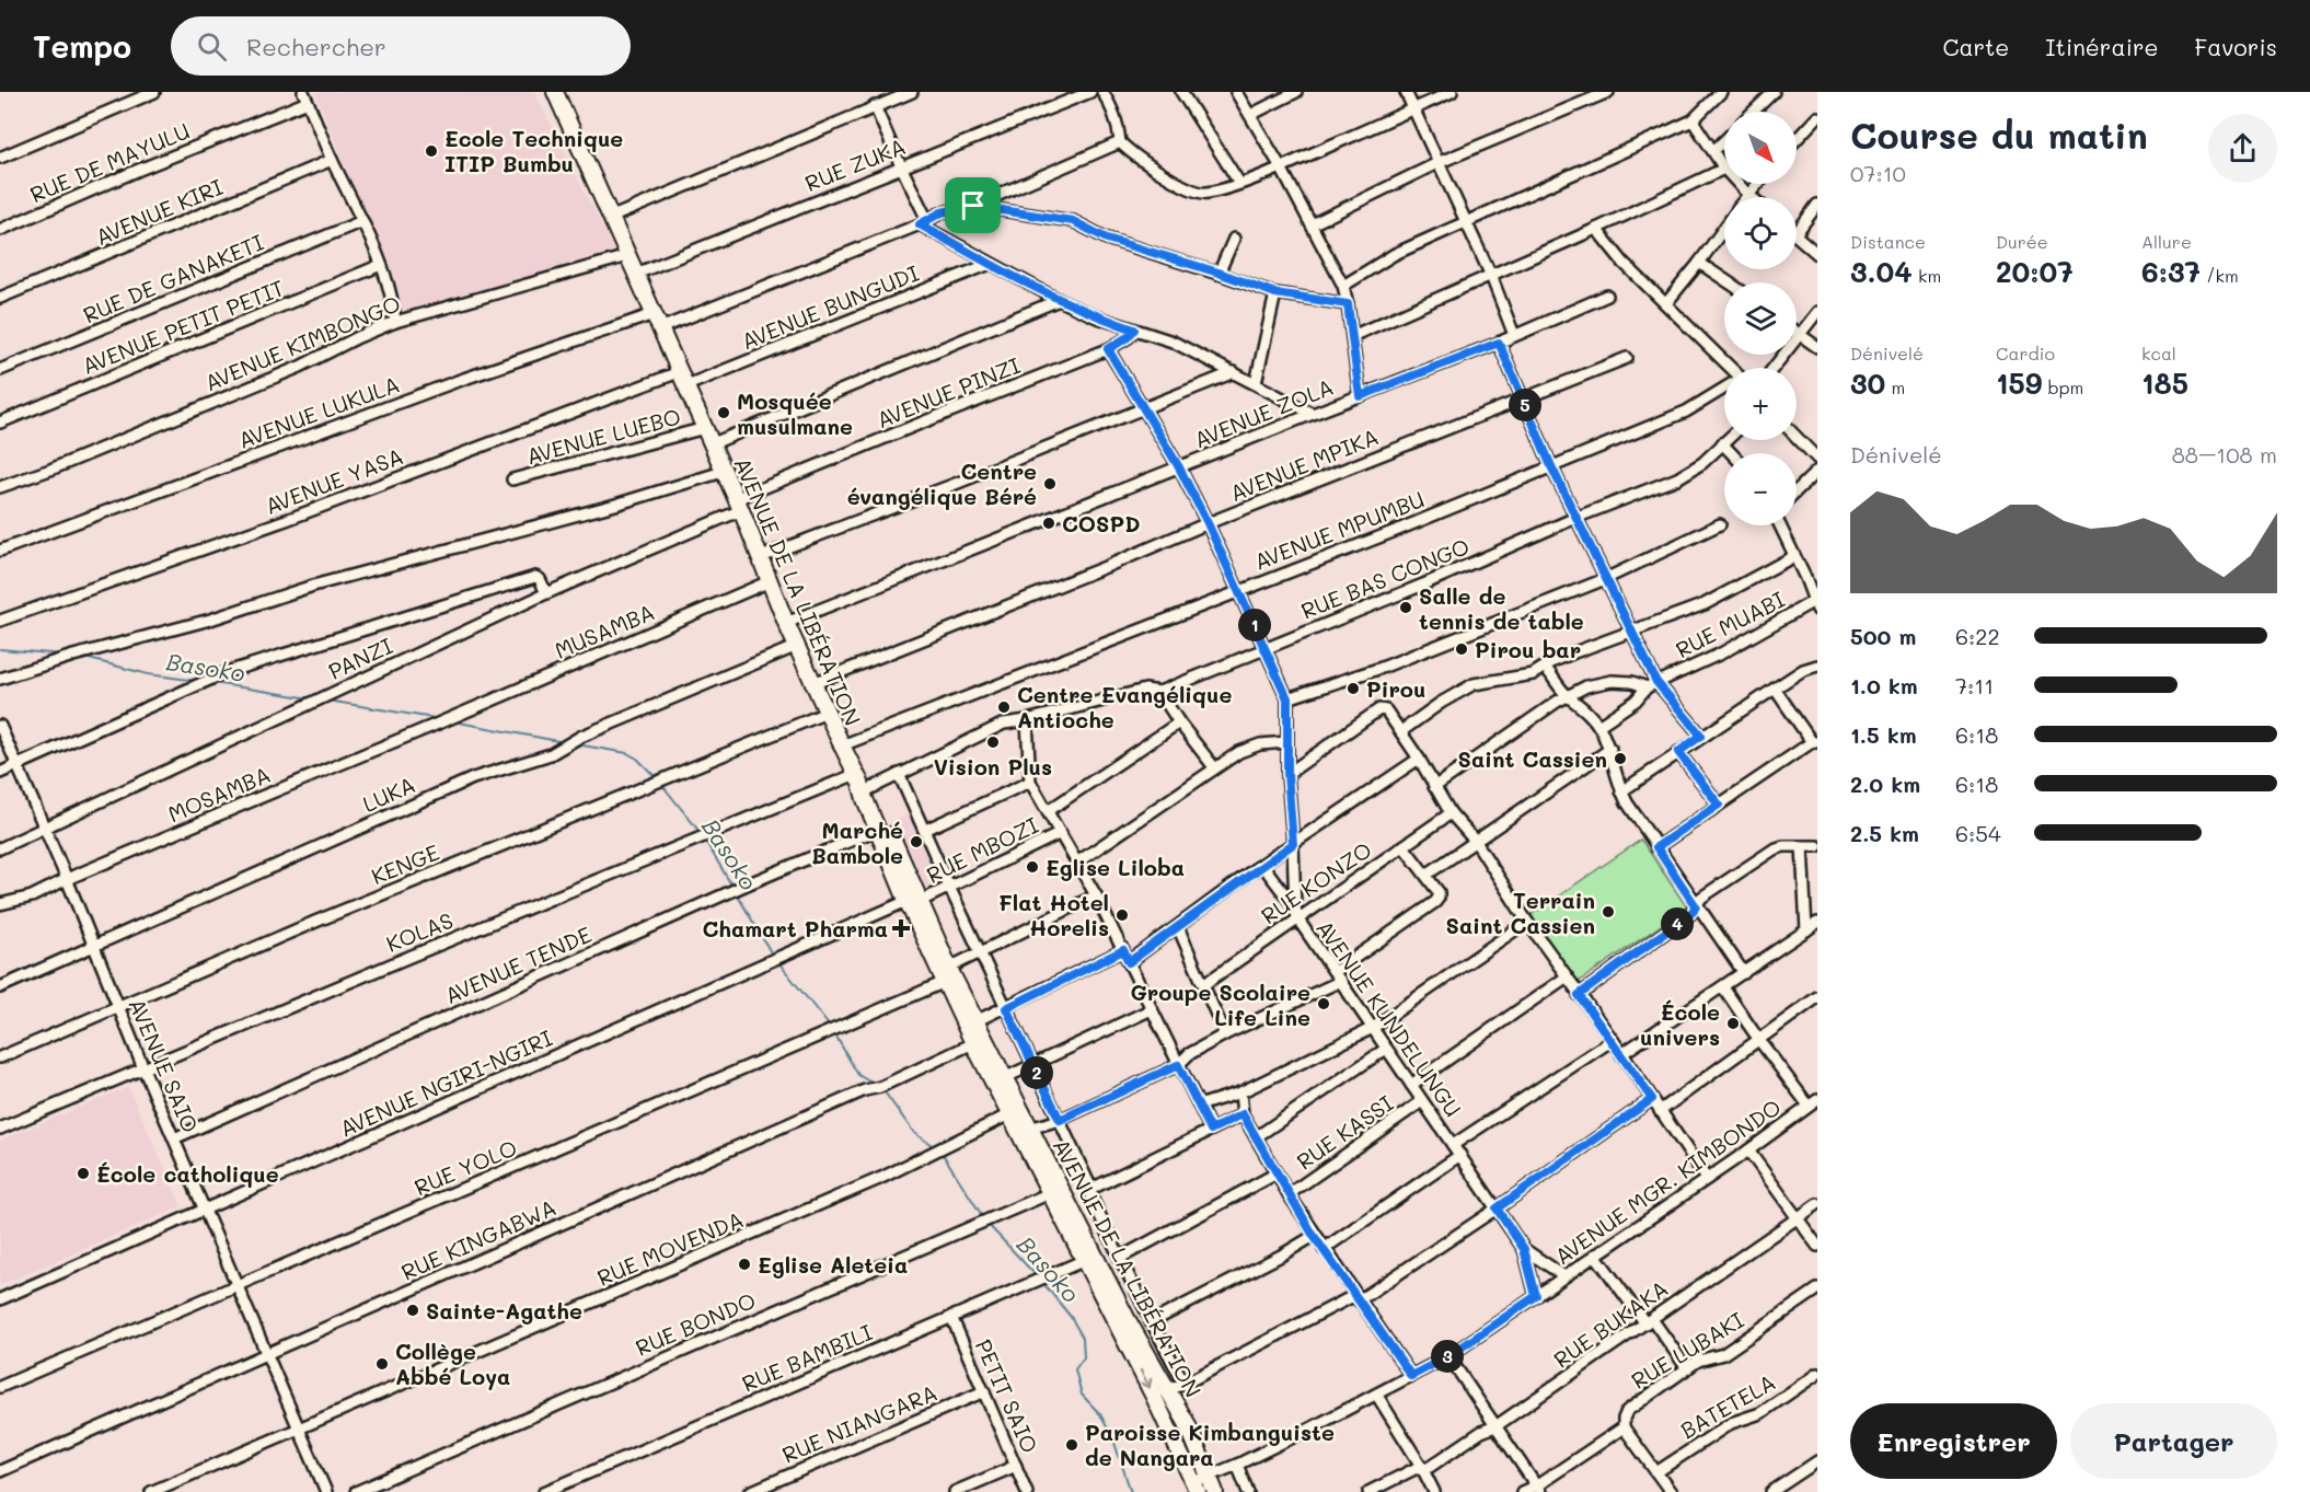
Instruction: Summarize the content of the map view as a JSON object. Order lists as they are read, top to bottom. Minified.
{"streets":{"highway":["AVENUE DE LA LIBÉRATION"],"street":["RUE DE MAYULU","RUE ZUKA","AVENUE KIRI","RUE DE GANAKETI","AVENUE BUNGUDI","AVENUE PETIT PETIT","AVENUE KIMBONGO","AVENUE PINZI","AVENUE LUKULA","AVENUE ZOLA","AVENUE LUEBO","AVENUE MPIKA","AVENUE YASA","AVENUE MPUMBU","RUE BAS CONGO","RUE MUABI","MUSAMBA","PANZI","MOSAMBA","LUKA","RUE MBOZI","KENGE","RUE KONZO","KOLAS","AVENUE TENDE","AVENUE KUNDELUNGU","AVENUE SAIO","AVENUE NGIRI-NGIRI","RUE KASSI","RUE YOLO","AVENUE MGR. KIMBONDO","RUE KINGABWA","RUE MOVENDA","RUE BONDO","RUE BUKAKA","RUE LUBAKI","RUE BAMBILI","PETIT SAIO","BATETELA","RUE NIANGARA"]},"crossings":[["RUE ZUKA","AVENUE DE LA LIBÉRATION"],["AVENUE BUNGUDI","AVENUE YASA"],["AVENUE BUNGUDI","AVENUE DE LA LIBÉRATION"],["AVENUE KIMBONGO","AVENUE DE LA LIBÉRATION"],["AVENUE PINZI","AVENUE DE LA LIBÉRATION"],["AVENUE PINZI","PANZI"],["AVENUE LUKULA","AVENUE DE LA LIBÉRATION"],["AVENUE ZOLA","AVENUE DE LA LIBÉRATION"],["AVENUE LUEBO","AVENUE DE LA LIBÉRATION"],["AVENUE MPIKA","AVENUE DE LA LIBÉRATION"],["AVENUE YASA","AVENUE DE LA LIBÉRATION"],["AVENUE MPUMBU","AVENUE DE LA LIBÉRATION"],["RUE BAS CONGO","KOLAS"],["AVENUE DE LA LIBÉRATION","MUSAMBA"],["AVENUE DE LA LIBÉRATION","PANZI"],["AVENUE DE LA LIBÉRATION","LUKA"],["AVENUE DE LA LIBÉRATION","RUE MBOZI"],["AVENUE DE LA LIBÉRATION","KENGE"],["AVENUE DE LA LIBÉRATION","KOLAS"],["AVENUE DE LA LIBÉRATION","AVENUE TENDE"],["AVENUE DE LA LIBÉRATION","AVENUE NGIRI-NGIRI"],["AVENUE DE LA LIBÉRATION","RUE YOLO"],["AVENUE DE LA LIBÉRATION","AVENUE MGR. KIMBONDO"],["AVENUE DE LA LIBÉRATION","RUE KINGABWA"],["AVENUE DE LA LIBÉRATION","RUE MOVENDA"],["AVENUE DE LA LIBÉRATION","RUE BONDO"],["AVENUE DE LA LIBÉRATION","RUE BAMBILI"],["MUSAMBA","MOSAMBA"],["PANZI","AVENUE SAIO"],["MOSAMBA","AVENUE SAIO"],["LUKA","AVENUE SAIO"],["RUE MBOZI","AVENUE NGIRI-NGIRI"],["KENGE","AVENUE SAIO"],["RUE KONZO","AVENUE KUNDELUNGU"],["KOLAS","AVENUE SAIO"],["AVENUE TENDE","AVENUE SAIO"],["AVENUE KUNDELUNGU","RUE KASSI"],["AVENUE KUNDELUNGU","AVENUE MGR. KIMBONDO"],["AVENUE SAIO","AVENUE NGIRI-NGIRI"],["AVENUE SAIO","RUE YOLO"],["AVENUE SAIO","RUE KINGABWA"],["AVENUE SAIO","RUE MOVENDA"],["RUE BAMBILI","PETIT SAIO"],["PETIT SAIO","RUE NIANGARA"]],"water":["Basoko"],"places":{"other":["Ecole Technique ITIP Bumbu","Mosquée musulmane","Centre évangélique Béré","COSPD","Salle de tennis de table","Pirou bar","Pirou","Centre Evangélique Antioche","Vision Plus","Saint Cassien","Marché Bambole","Eglise Liloba","Terrain Saint Cassien","Flat Hotel Horelis","Groupe Scolaire Life Line","École univers","École catholique","Eglise Aleteia","Sainte-Agathe","Collège Abbé Loya","Paroisse Kimbanguiste de Nangara"],"health":["Chamart Pharma"]},"north":"bottom right","page":{"header":"Tempo","search":"Rechercher","nav":["Carte","Itinéraire","Favoris"],"heading":["Course du matin","07:10"],"map_buttons":["+","−"],"stats":[["Distance","3.04 km"],["Durée","20:07"],["Allure","6:37 /km"],["Dénivelé","30 m"],["Cardio","159 bpm"],["kcal","185"]],"pins":["5","1","4","2","3"],"chart":["Dénivelé","88–108 m"],"list":[{"name":"500 m","note":"6:22"},{"name":"1.0 km","note":"7:11"},{"name":"1.5 km","note":"6:18"},{"name":"2.0 km","note":"6:18"},{"name":"2.5 km","note":"6:54"}],"buttons":["Enregistrer","Partager"]}}
